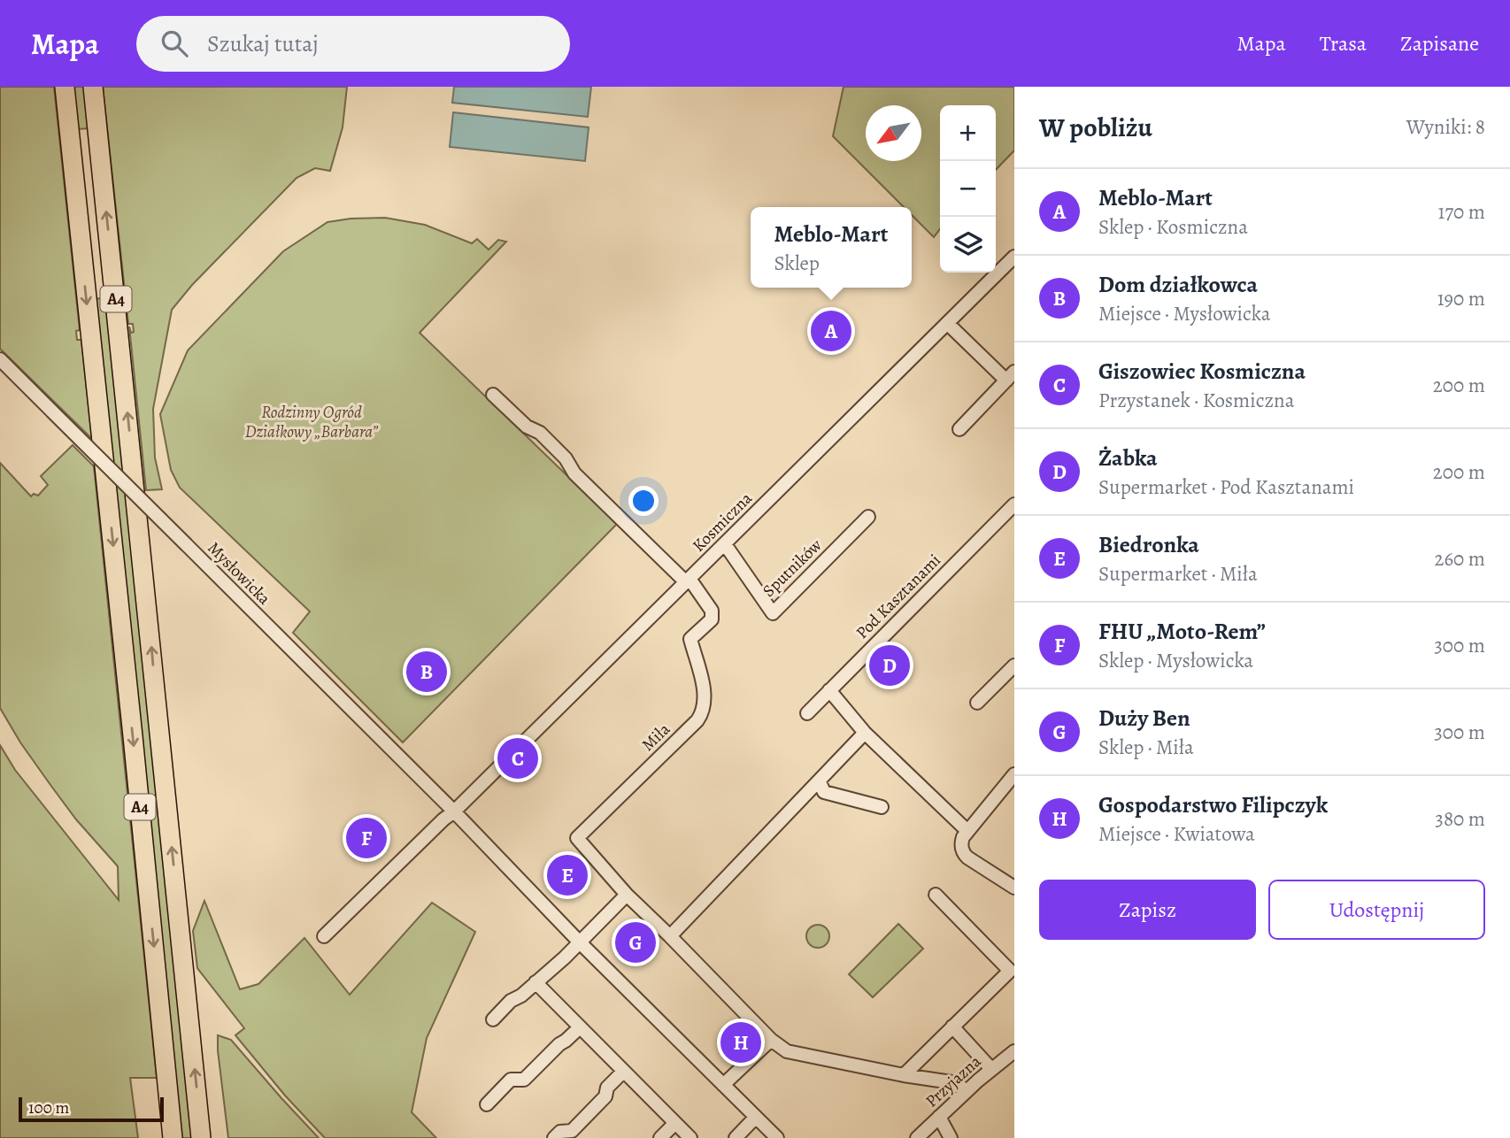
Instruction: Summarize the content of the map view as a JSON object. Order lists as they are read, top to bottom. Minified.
{"streets":{"highway":["A4"],"street":["Kosmiczna","Sputników","Mysłowicka","Pod Kasztanami","Miła","Przyjazna"]},"crossings":[["Kosmiczna","Sputników"],["Kosmiczna","Mysłowicka"],["Kosmiczna","Miła"],["Miła","Przyjazna"]],"parks":["Rodzinny Ogród Działkowy „Barbara”"],"scale_bar":"100 m","north":"bottom left","page":{"header":"Mapa","search":"Szukaj tutaj","nav":["Mapa","Trasa","Zapisane"],"heading":["W pobliżu","Wyniki: 8"],"map_buttons":["+","−"],"list":[{"mark":"A","name":"Meblo-Mart","note":"Sklep · Kosmiczna","value":"170 m"},{"mark":"B","name":"Dom działkowca","note":"Miejsce · Mysłowicka","value":"190 m"},{"mark":"C","name":"Giszowiec Kosmiczna","note":"Przystanek · Kosmiczna","value":"200 m"},{"mark":"D","name":"Żabka","note":"Supermarket · Pod Kasztanami","value":"200 m"},{"mark":"E","name":"Biedronka","note":"Supermarket · Miła","value":"260 m"},{"mark":"F","name":"FHU „Moto-Rem”","note":"Sklep · Mysłowicka","value":"300 m"},{"mark":"G","name":"Duży Ben","note":"Sklep · Miła","value":"300 m"},{"mark":"H","name":"Gospodarstwo Filipczyk","note":"Miejsce · Kwiatowa","value":"380 m"}],"popup":["Meblo-Mart","Sklep"],"pins":["A","D","B","C","F","E","G","H"],"buttons":["Zapisz","Udostępnij"],"scale":"100 m"}}
